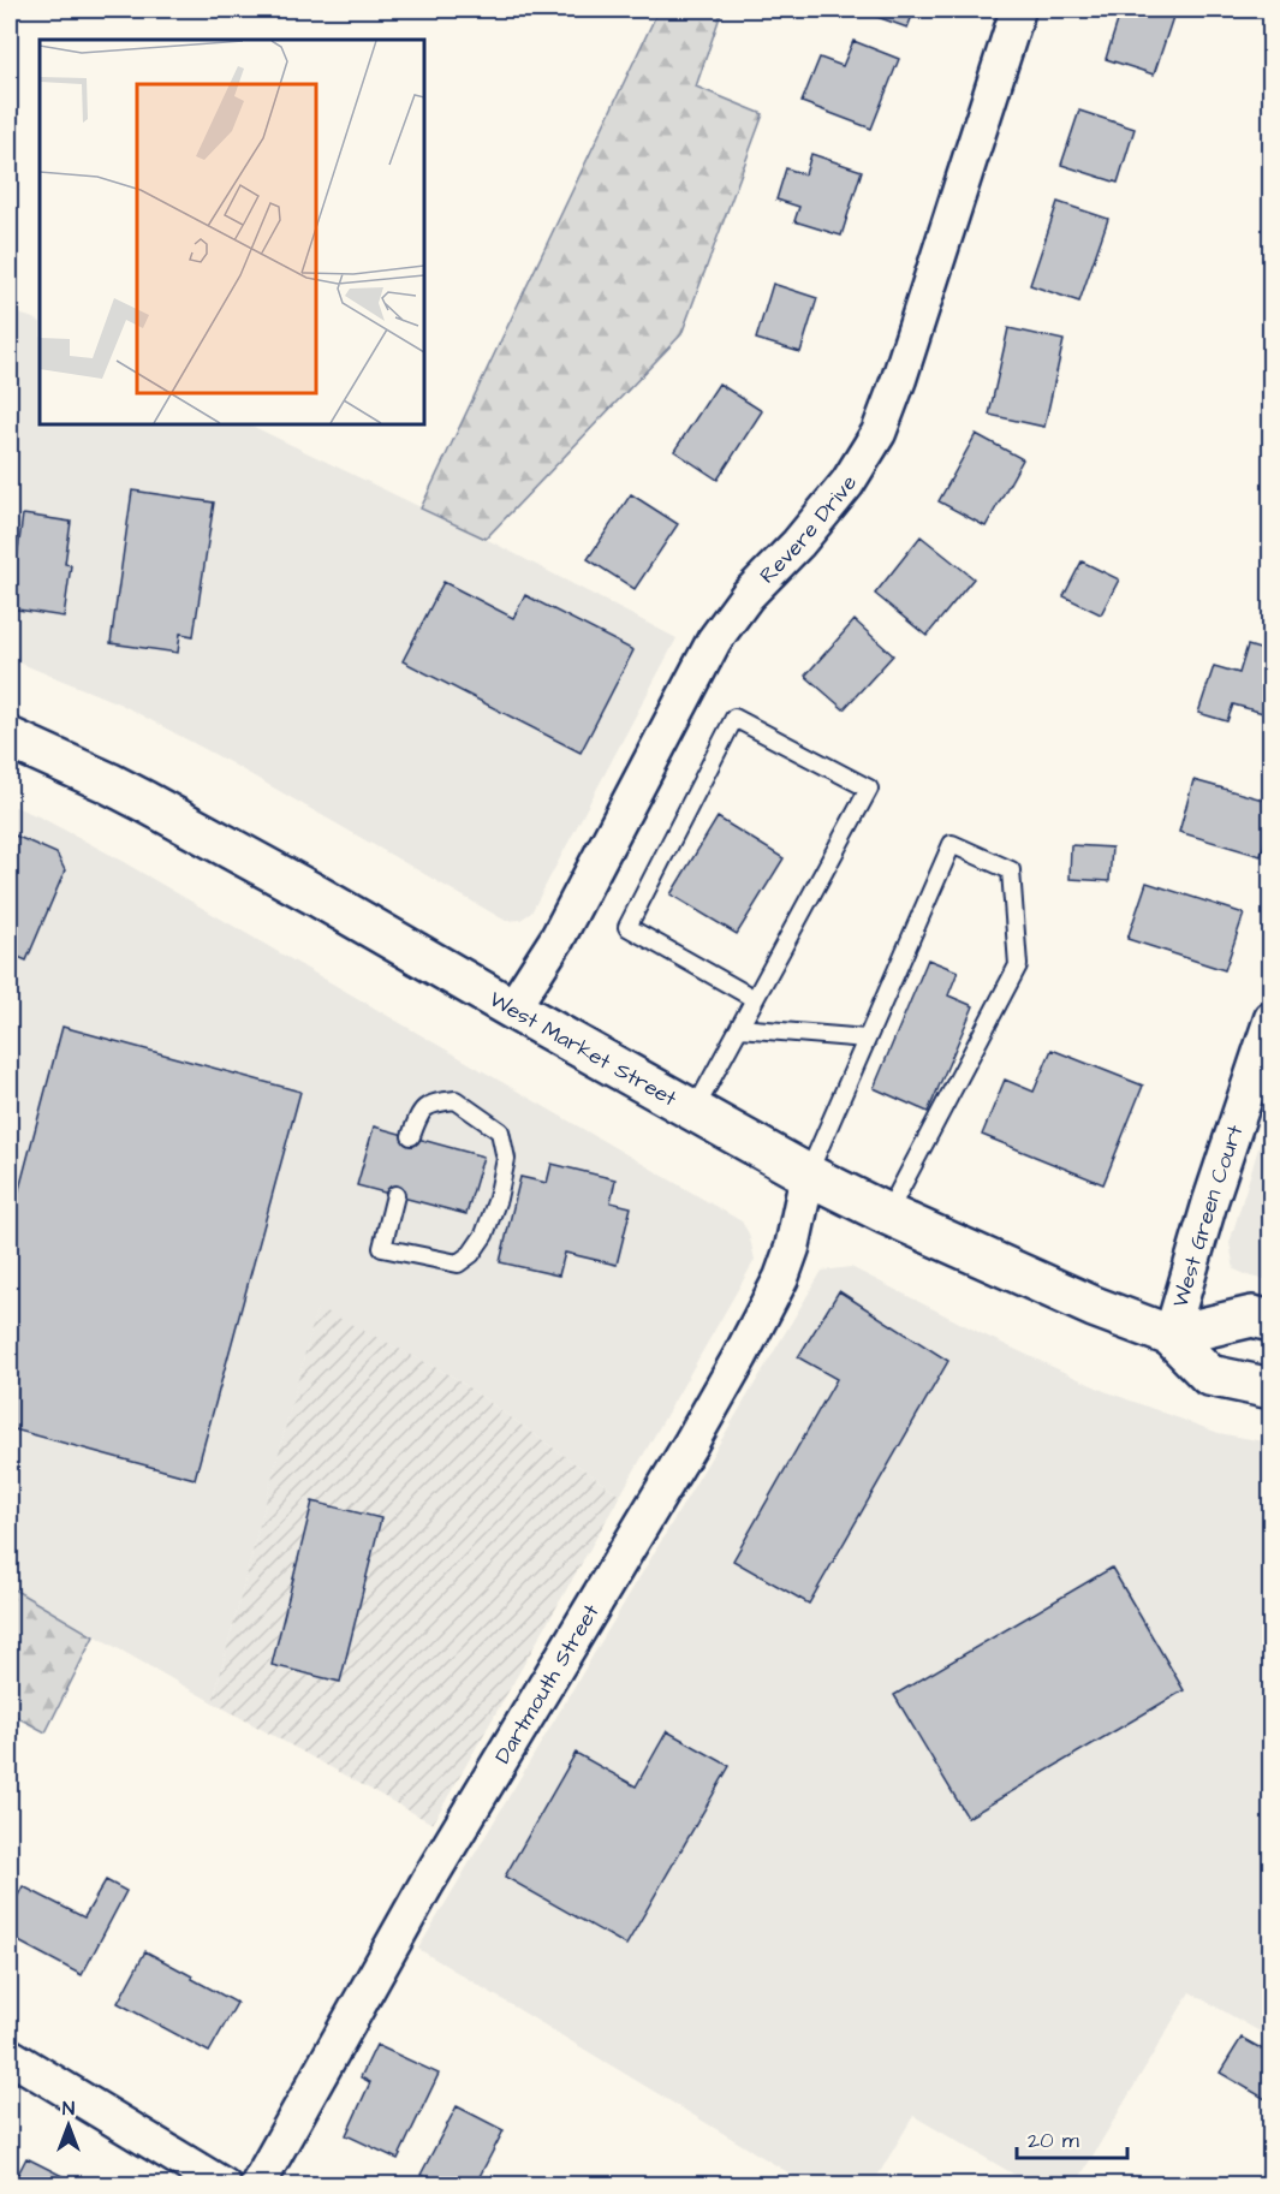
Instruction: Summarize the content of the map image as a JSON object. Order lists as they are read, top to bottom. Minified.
{"streets":{"main road":["West Market Street"],"street":["Revere Drive","West Green Court","Dartmouth Street"]},"crossings":[["Revere Drive","West Market Street"],["West Market Street","West Green Court"],["West Market Street","Dartmouth Street"]],"scale_bar":"20 m","north":"top"}
